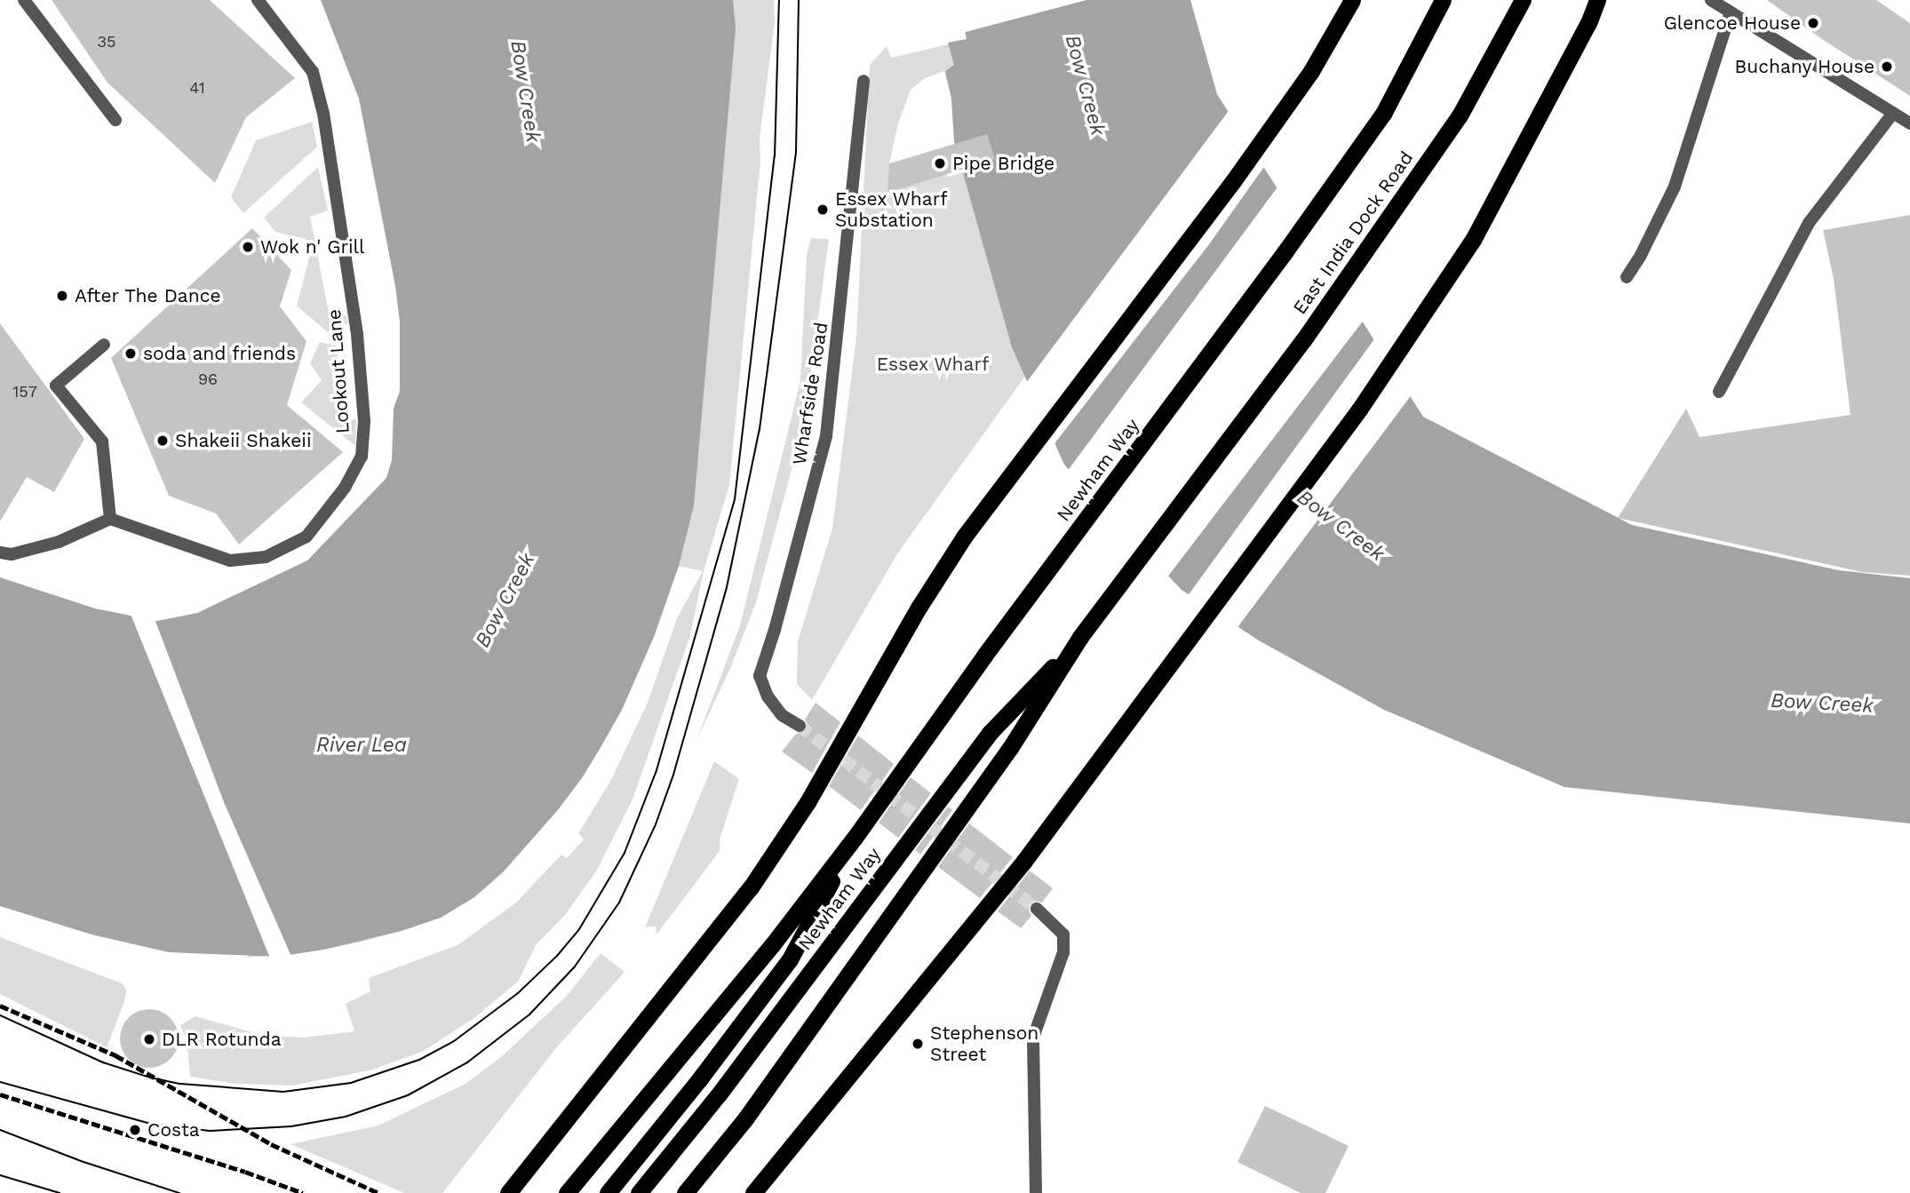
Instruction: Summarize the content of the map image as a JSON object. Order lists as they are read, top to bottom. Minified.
{"streets":{"highway":["East India Dock Road","Newham Way"],"street":["Lookout Lane","Wharfside Road"]},"crossings":[["East India Dock Road","Newham Way"]],"water":["Bow Creek","River Lea"],"parks":["Essex Wharf"],"places":["Glencoe House","Buchany House","Pipe Bridge","Essex Wharf Substation","Wok n' Grill","After The Dance","soda and friends","Shakeii Shakeii","DLR Rotunda","Stephenson Street","Costa"],"house_numbers":["35","41","96","157"]}
